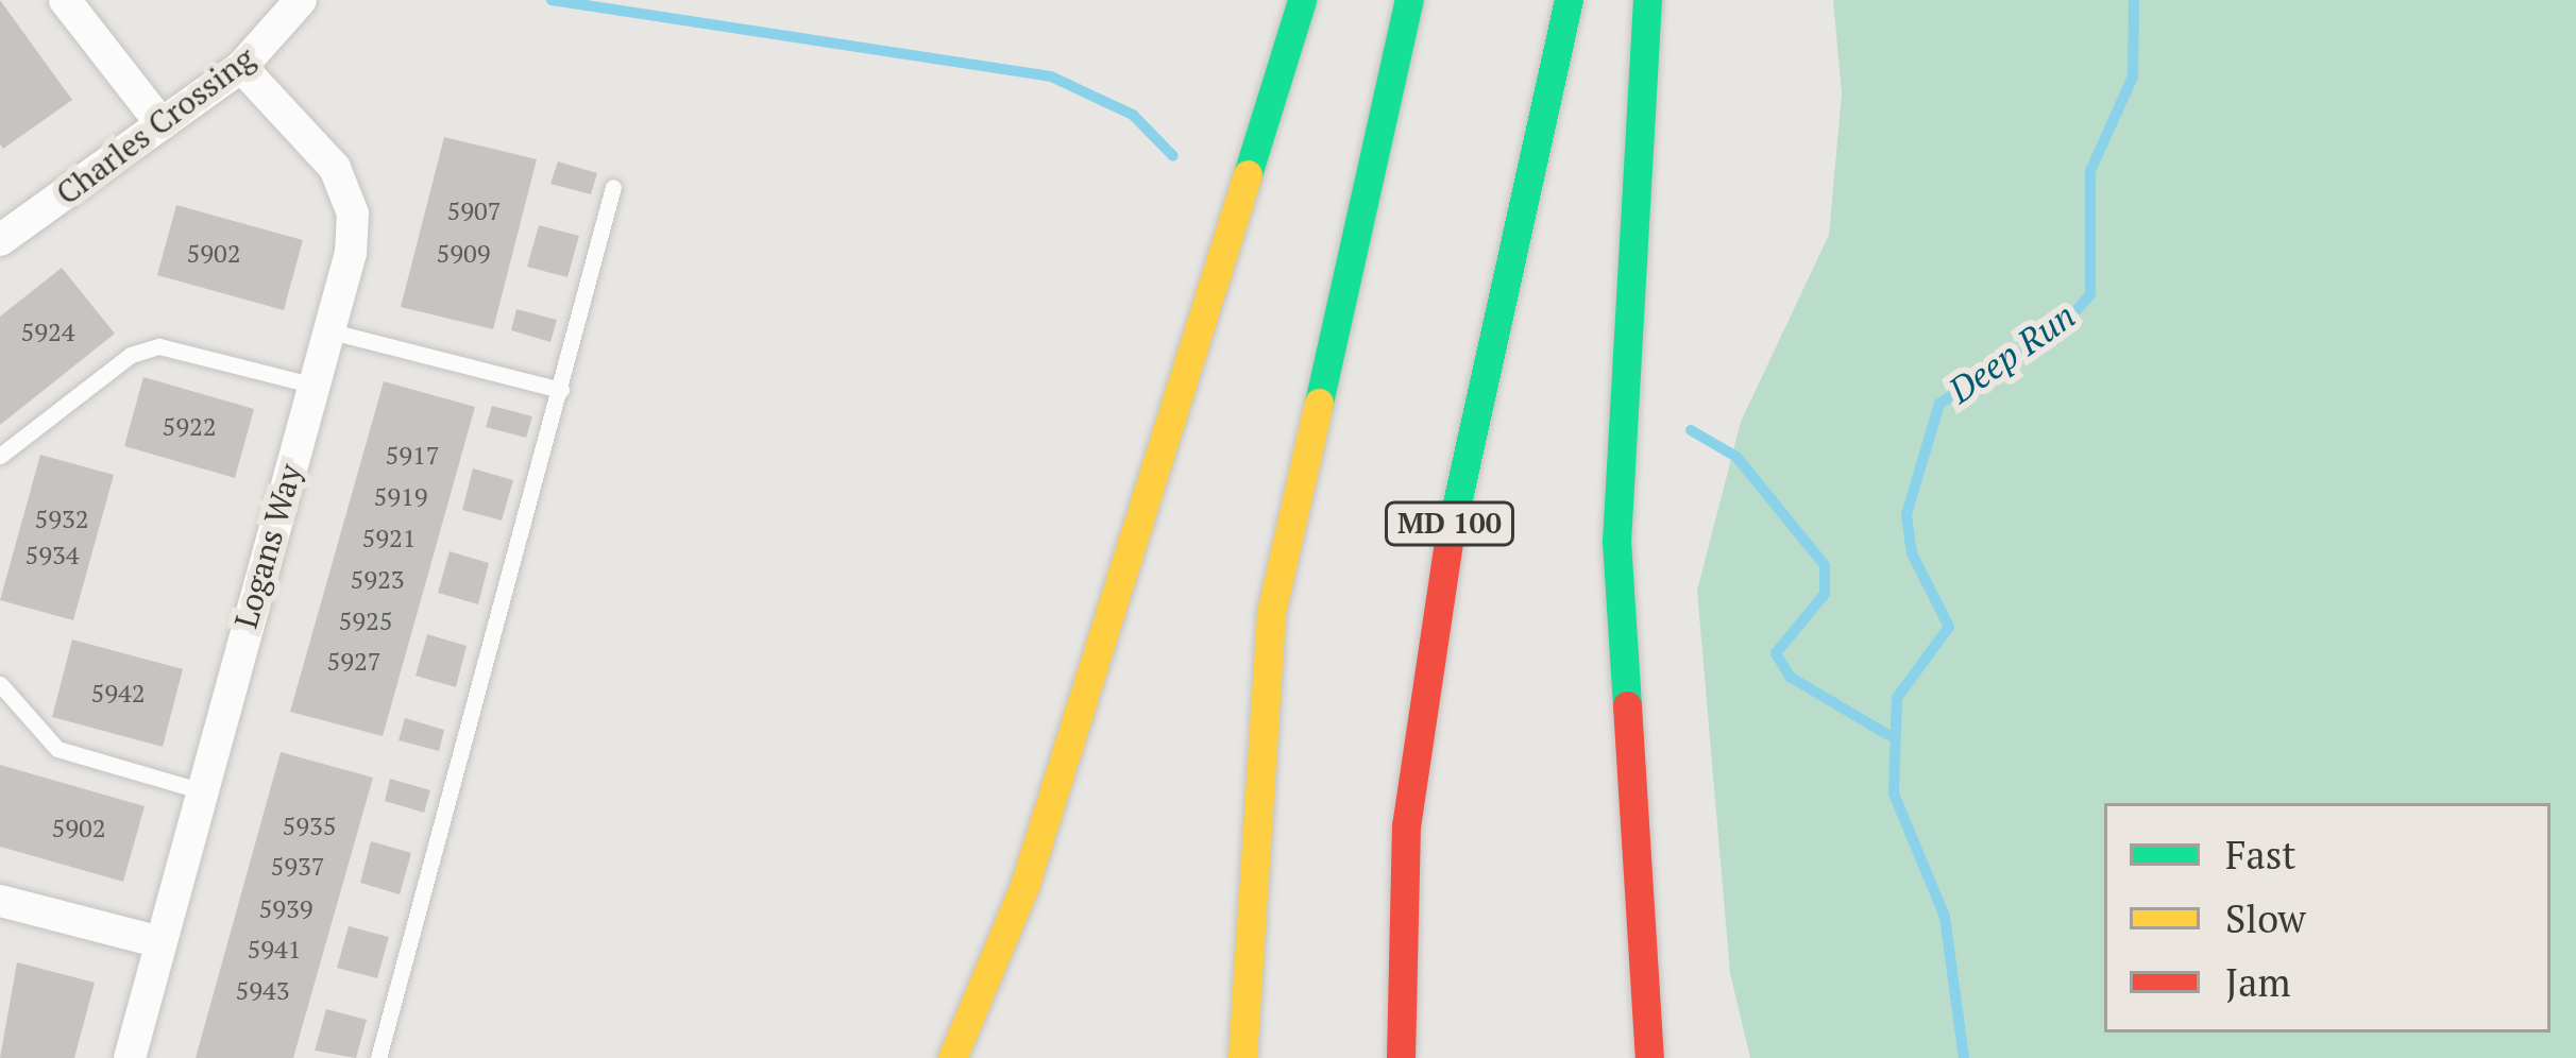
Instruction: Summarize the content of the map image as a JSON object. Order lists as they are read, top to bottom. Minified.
{"streets":{"highway":["MD 100"],"street":["Charles Crossing","Logans Way"]},"crossings":[["Charles Crossing","Logans Way"]],"water":["Deep Run"],"house_numbers":["5907","5902","5909","5924","5922","5917","5919","5932","5921","5934","5923","5925","5927","5942","5935","5902","5937","5939","5941","5943"],"legend":["Fast","Slow","Jam"]}
